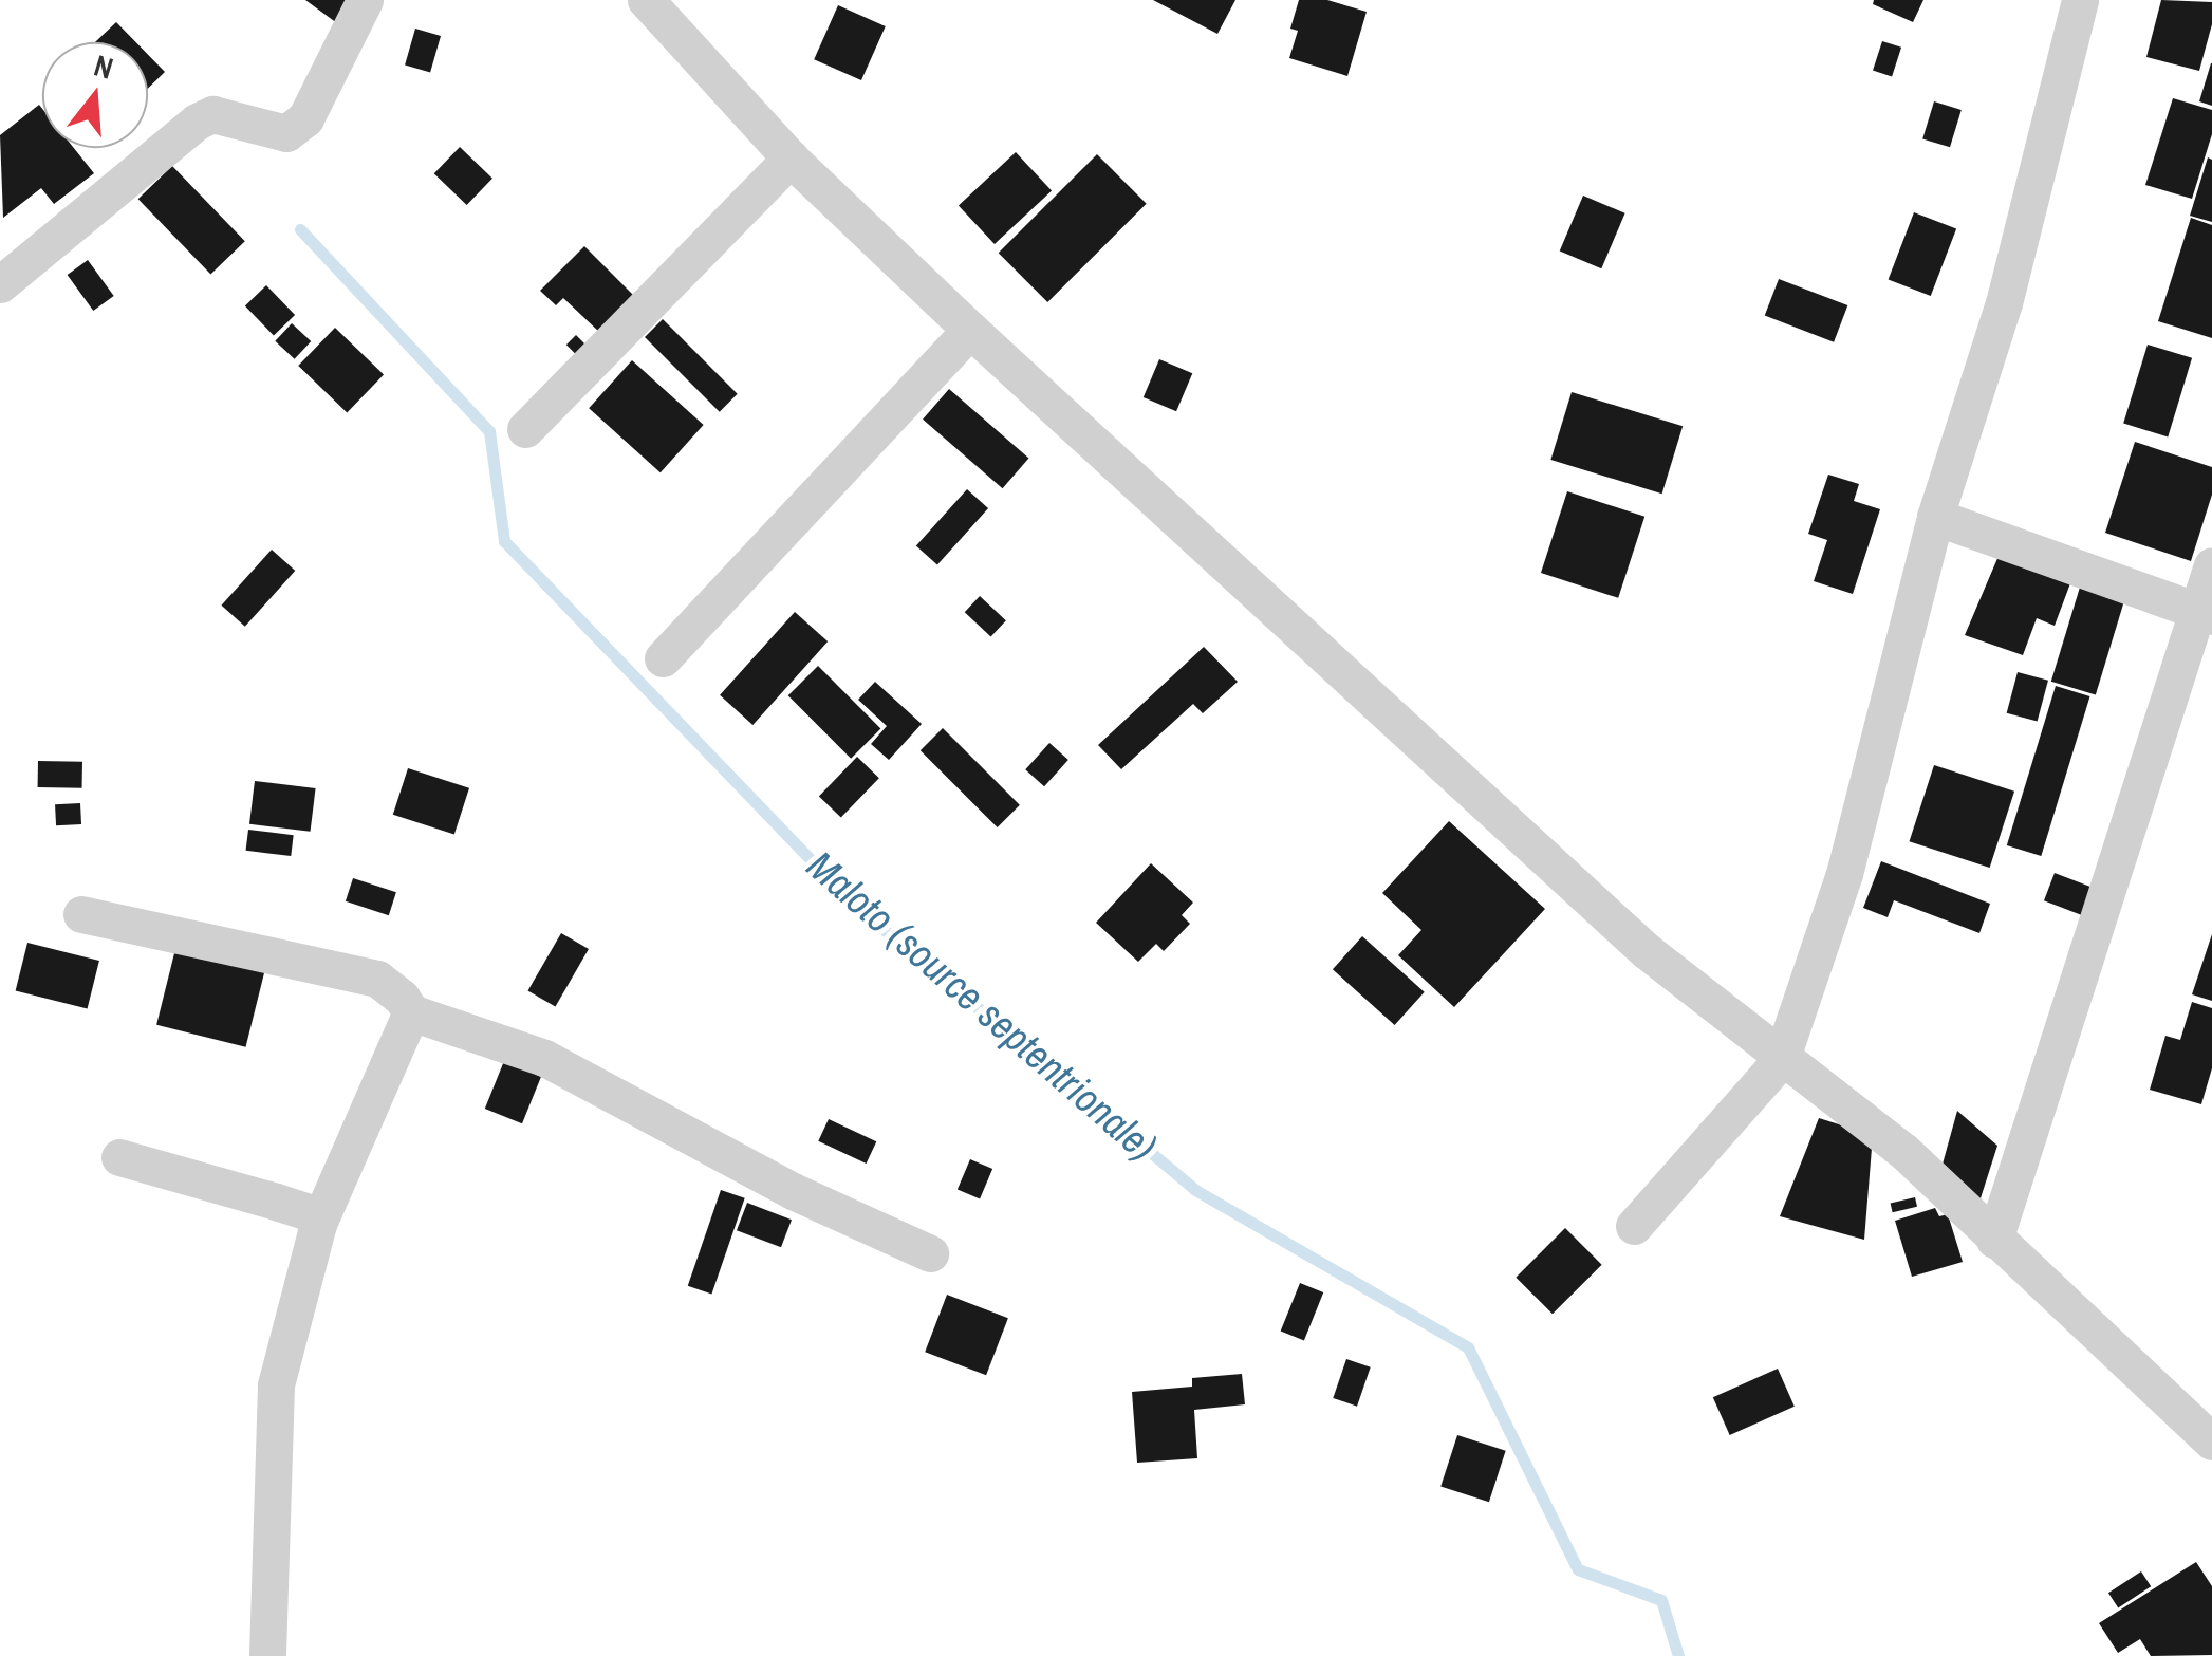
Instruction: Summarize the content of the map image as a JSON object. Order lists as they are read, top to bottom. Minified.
{"water":["Maloto (source septentrionale)"],"north":"top"}
